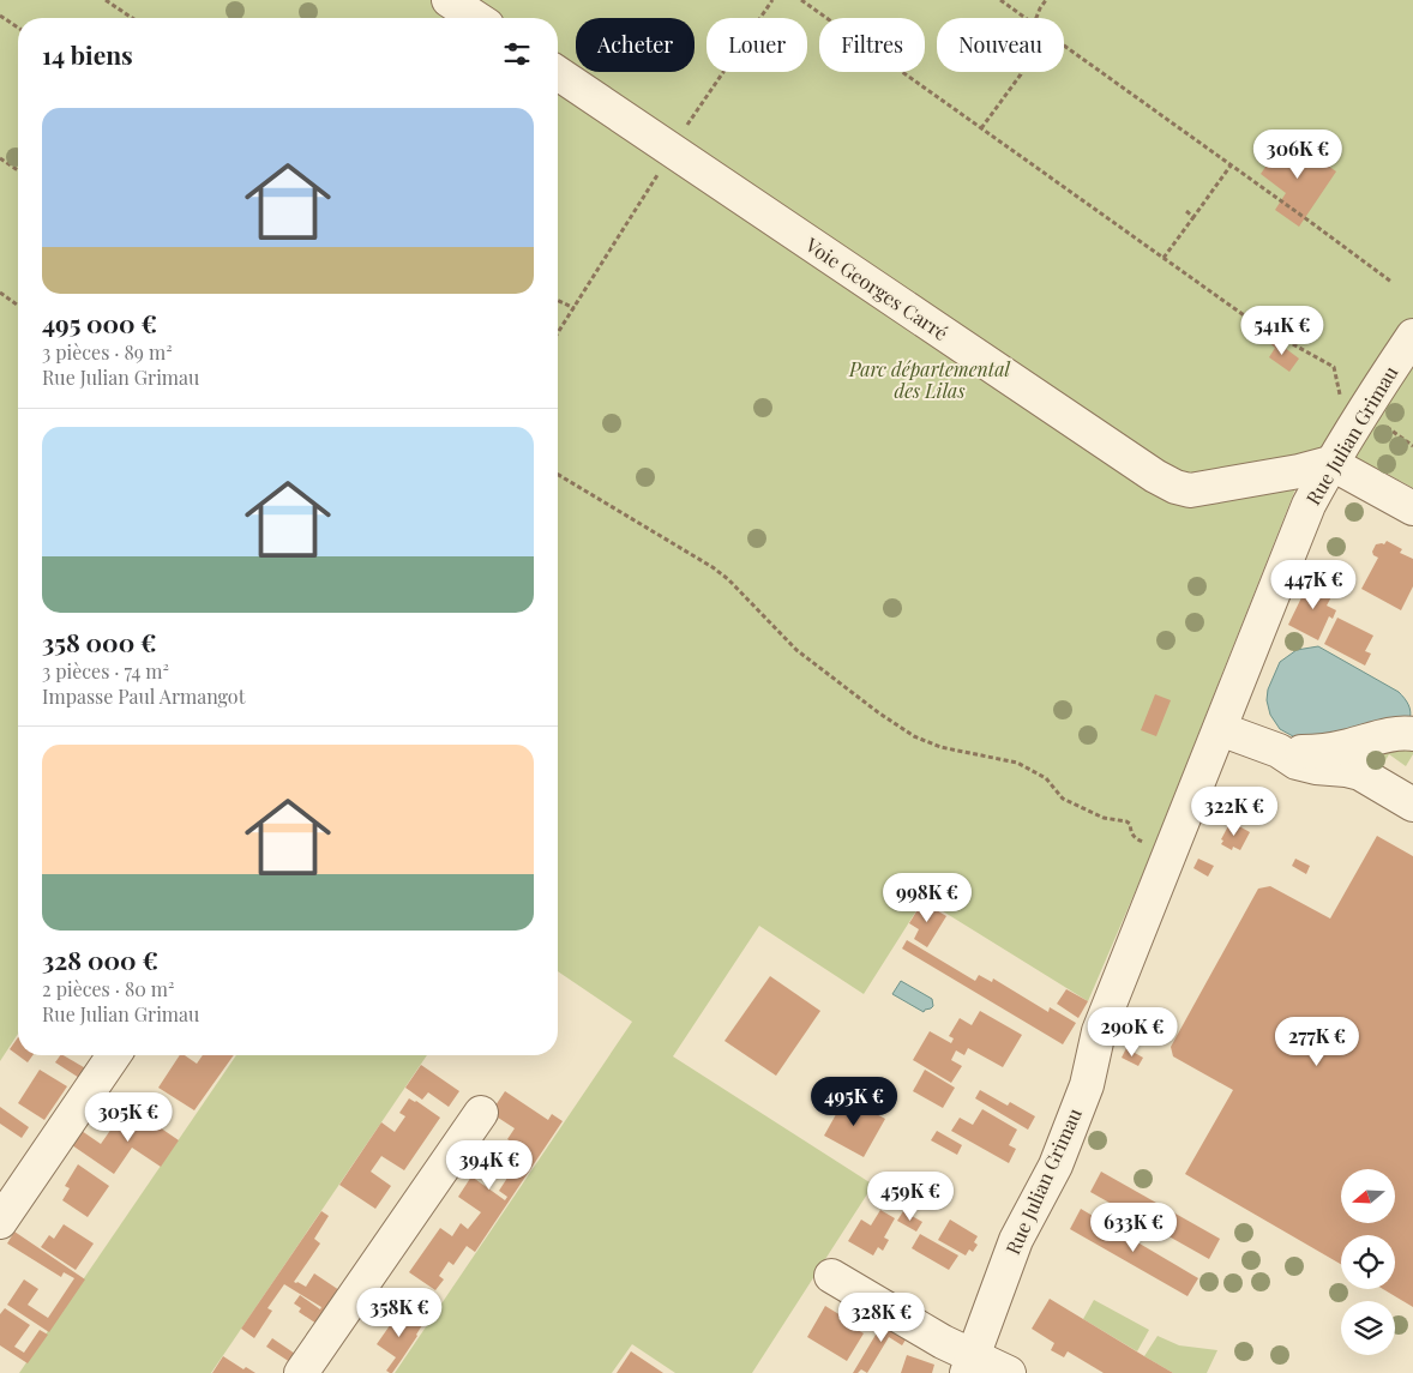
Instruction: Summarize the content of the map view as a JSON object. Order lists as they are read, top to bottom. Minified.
{"streets":{"street":["Voie Georges Carré","Rue Julian Grimau"]},"crossings":[["Voie Georges Carré","Rue Julian Grimau"]],"parks":["Parc départemental des Lilas"],"north":"left","page":{"chip":["Acheter","Louer","Filtres","Nouveau"],"heading":"14 biens","list":[{"name":"495 000 €","note":"3 pièces · 89 m² · Rue Julian Grimau"},{"name":"358 000 €","note":"3 pièces · 74 m² · Impasse Paul Armangot"},{"name":"328 000 €","note":"2 pièces · 80 m² · Rue Julian Grimau"}],"price":["306K €","541K €","447K €","322K €","998K €","290K €","277K €","495K €","305K €","394K €","459K €","633K €","358K €","328K €"]}}
